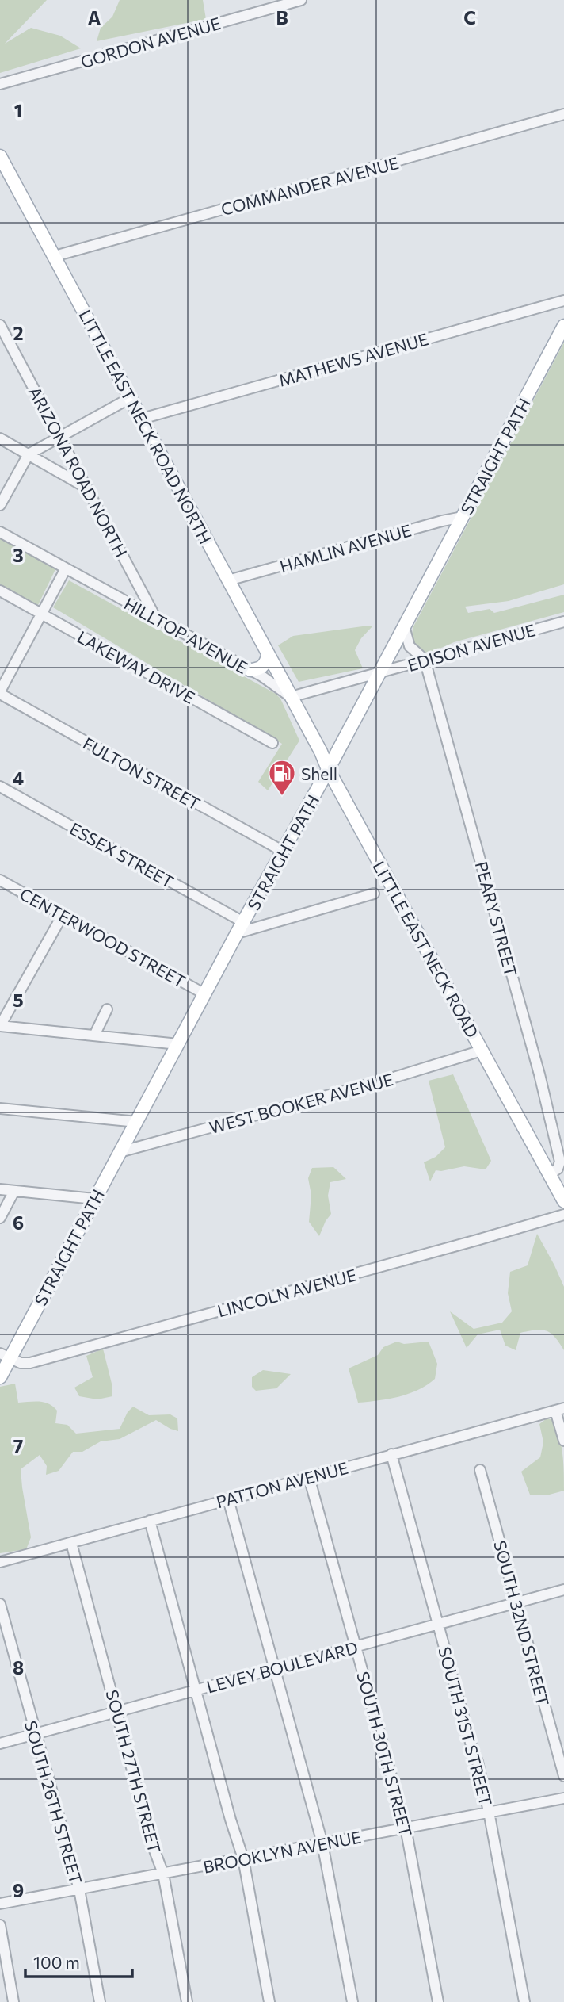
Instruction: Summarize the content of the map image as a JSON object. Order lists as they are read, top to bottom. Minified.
{"streets":{"main road":["LITTLE EAST NECK ROAD NORTH","STRAIGHT PATH","LITTLE EAST NECK ROAD"],"street":["GORDON AVENUE","COMMANDER AVENUE","MATHEWS AVENUE","ARIZONA ROAD NORTH","HAMLIN AVENUE","HILLTOP AVENUE","EDISON AVENUE","LAKEWAY DRIVE","FULTON STREET","ESSEX STREET","PEARY STREET","CENTERWOOD STREET","WEST BOOKER AVENUE","LINCOLN AVENUE","PATTON AVENUE","SOUTH 32ND STREET","LEVEY BOULEVARD","SOUTH 31ST STREET","SOUTH 30TH STREET","SOUTH 27TH STREET","SOUTH 26TH STREET","BROOKLYN AVENUE"]},"crossings":[["COMMANDER AVENUE","LITTLE EAST NECK ROAD NORTH"],["MATHEWS AVENUE","LITTLE EAST NECK ROAD NORTH"],["LITTLE EAST NECK ROAD NORTH","HAMLIN AVENUE"],["LITTLE EAST NECK ROAD NORTH","HILLTOP AVENUE"],["LITTLE EAST NECK ROAD NORTH","LITTLE EAST NECK ROAD"],["STRAIGHT PATH","HAMLIN AVENUE"],["STRAIGHT PATH","EDISON AVENUE"],["STRAIGHT PATH","FULTON STREET"],["STRAIGHT PATH","ESSEX STREET"],["STRAIGHT PATH","CENTERWOOD STREET"],["STRAIGHT PATH","LITTLE EAST NECK ROAD"],["STRAIGHT PATH","WEST BOOKER AVENUE"],["STRAIGHT PATH","LINCOLN AVENUE"],["ARIZONA ROAD NORTH","HILLTOP AVENUE"],["HILLTOP AVENUE","LITTLE EAST NECK ROAD"],["EDISON AVENUE","PEARY STREET"],["PEARY STREET","LITTLE EAST NECK ROAD"],["LITTLE EAST NECK ROAD","WEST BOOKER AVENUE"],["PATTON AVENUE","SOUTH 31ST STREET"],["PATTON AVENUE","SOUTH 30TH STREET"],["PATTON AVENUE","SOUTH 27TH STREET"],["SOUTH 32ND STREET","LEVEY BOULEVARD"],["LEVEY BOULEVARD","SOUTH 31ST STREET"],["LEVEY BOULEVARD","SOUTH 30TH STREET"],["LEVEY BOULEVARD","SOUTH 27TH STREET"],["LEVEY BOULEVARD","SOUTH 26TH STREET"],["SOUTH 31ST STREET","BROOKLYN AVENUE"],["SOUTH 30TH STREET","BROOKLYN AVENUE"],["SOUTH 27TH STREET","BROOKLYN AVENUE"],["SOUTH 26TH STREET","BROOKLYN AVENUE"]],"places":{"fuel station":["Shell"]},"scale_bar":"100 m","grid":{"columns":["A","B","C"],"rows":["1","2","3","4","5","6","7","8","9"]}}
